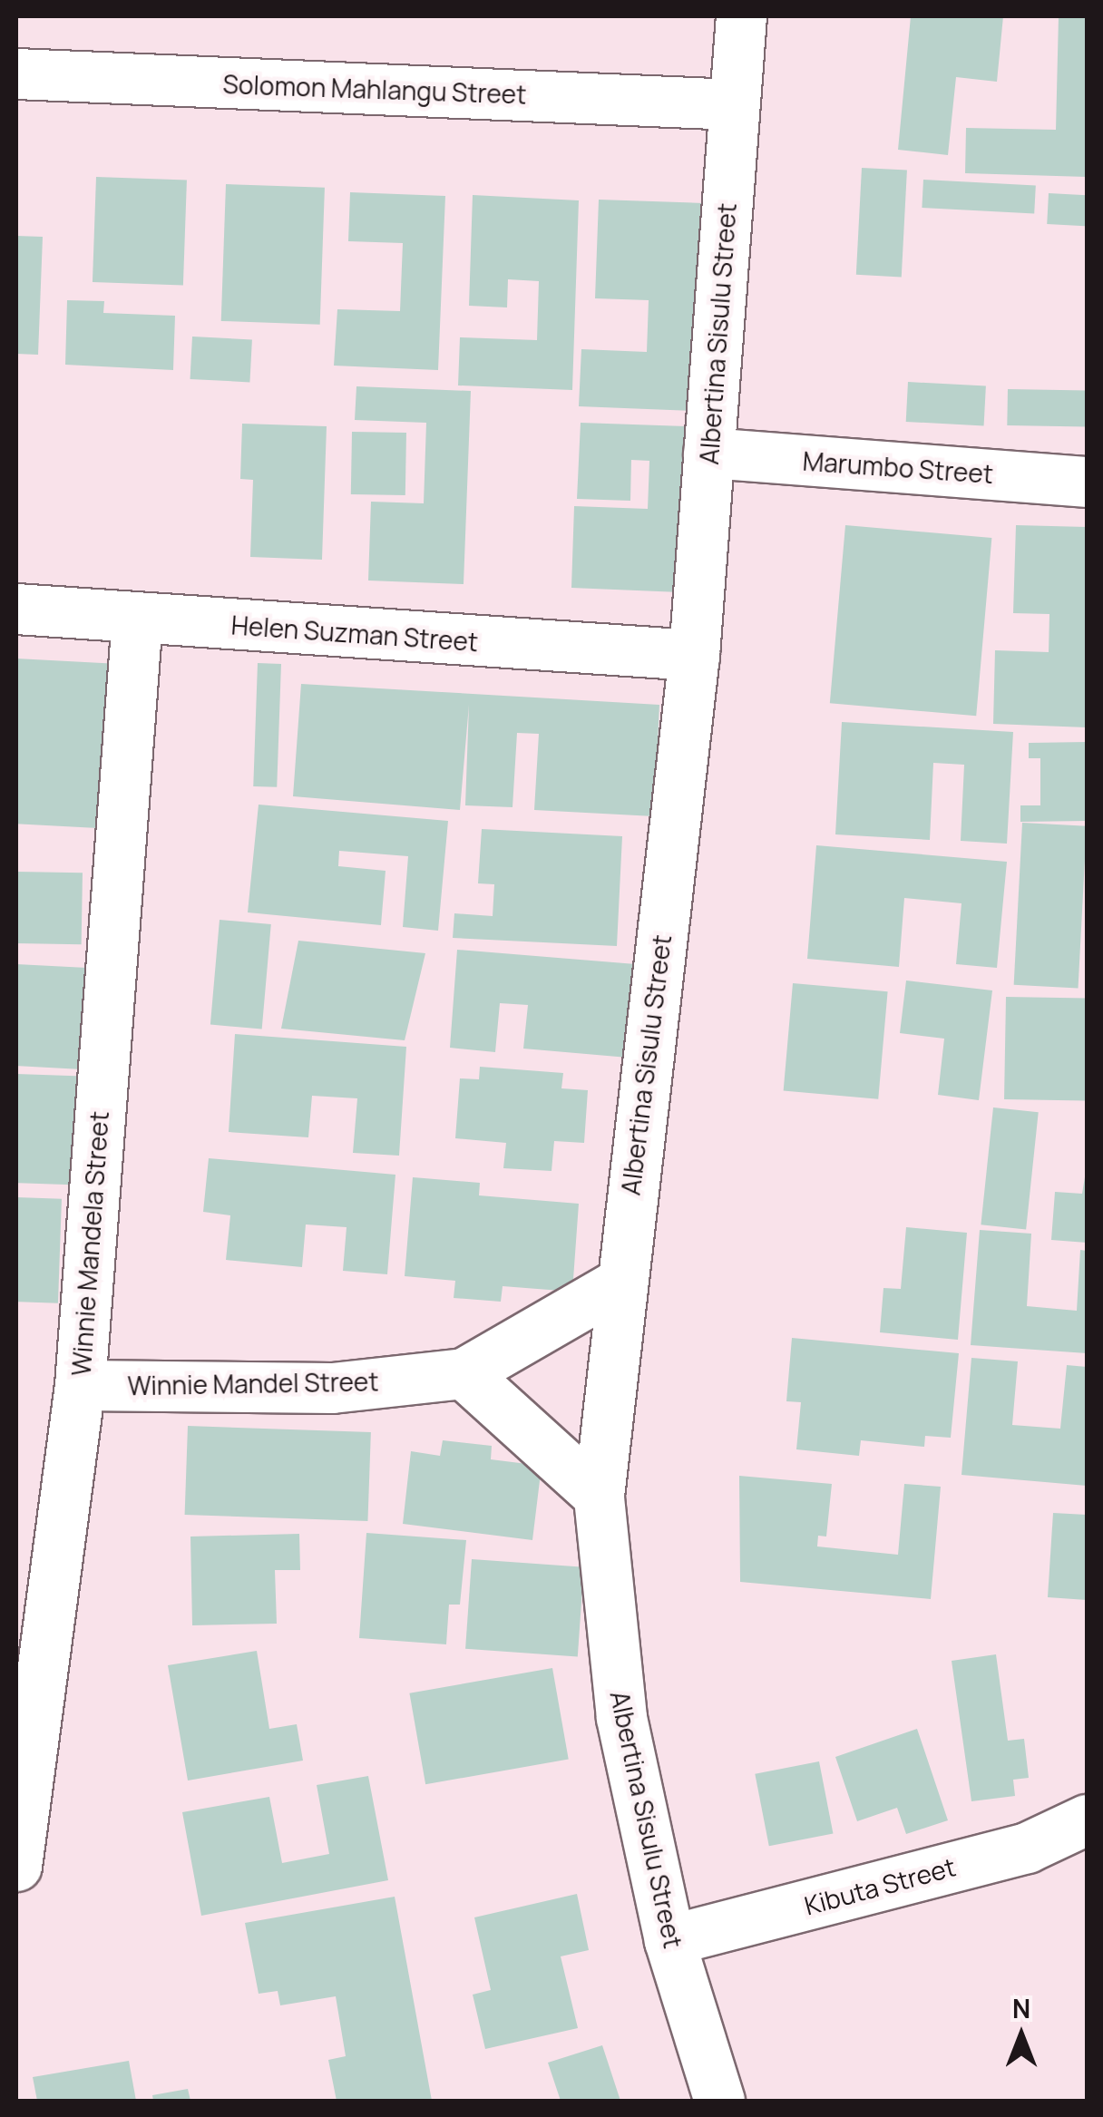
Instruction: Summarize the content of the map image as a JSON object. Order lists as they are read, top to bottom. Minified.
{"streets":{"street":["Solomon Mahlangu Street","Albertina Sisulu Street","Marumbo Street","Helen Suzman Street","Winnie Mandela Street","Winnie Mandel Street","Kibuta Street"]},"crossings":[["Solomon Mahlangu Street","Albertina Sisulu Street"],["Albertina Sisulu Street","Marumbo Street"],["Albertina Sisulu Street","Helen Suzman Street"],["Albertina Sisulu Street","Winnie Mandel Street"],["Albertina Sisulu Street","Kibuta Street"],["Helen Suzman Street","Winnie Mandela Street"],["Winnie Mandela Street","Winnie Mandel Street"]],"north":"top"}
